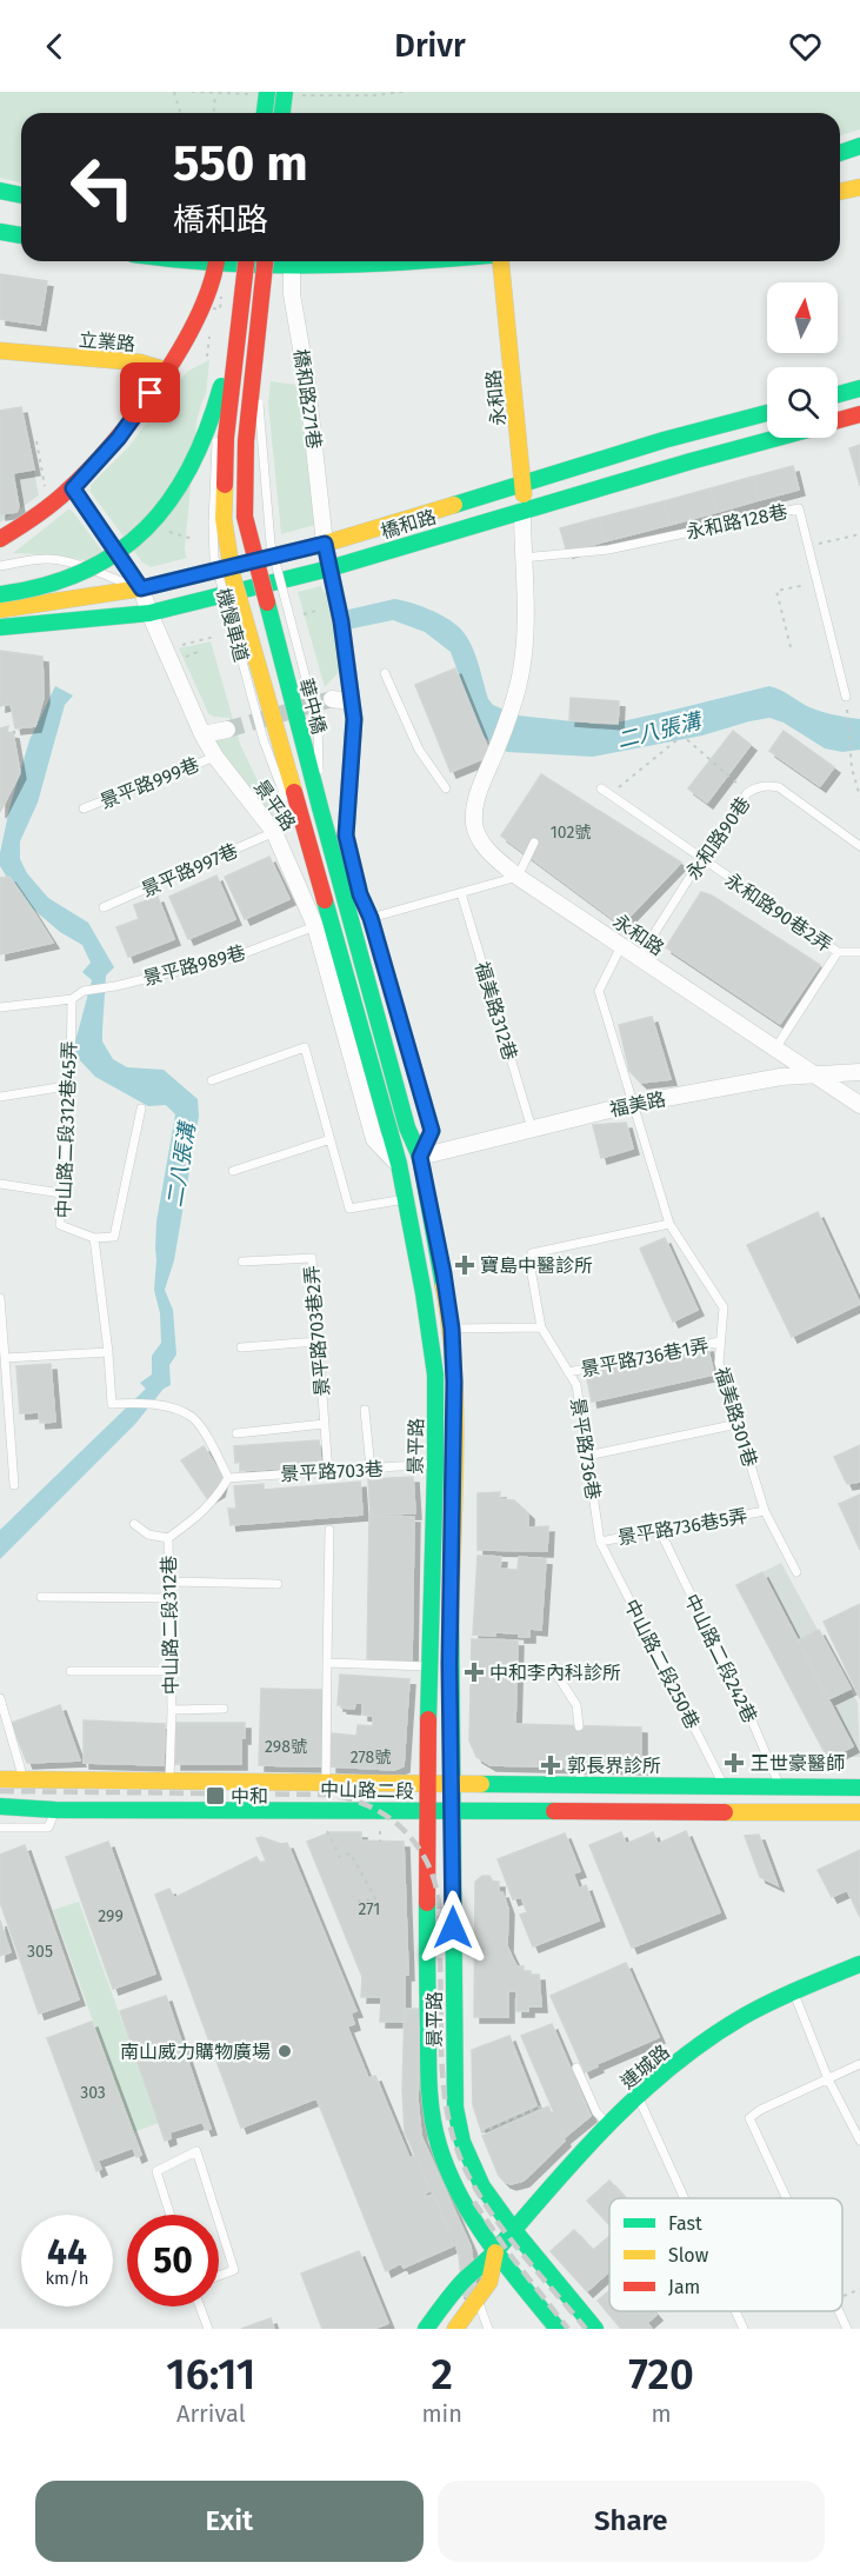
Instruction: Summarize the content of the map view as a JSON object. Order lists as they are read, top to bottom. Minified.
{"streets":{"main road":["立業路","永和路","橋和路","華中橋","景平路","中山路二段","連城路"],"street":["橋和路271巷","福美路"],"lane":["永和路128巷","機慢車道","景平路999巷","永和路90巷","景平路997巷","永和路90巷2弄","景平路989巷","福美路312巷","中山路二段312巷45弄","景平路703巷2弄","景平路736巷1弄","福美路301巷","景平路736巷","景平路703巷","景平路736巷5弄","中山路二段312巷","中山路二段242巷","中山路二段250巷"]},"crossings":[["永和路","永和路128巷"],["永和路","橋和路"],["永和路","永和路90巷"],["永和路","福美路"],["永和路","福美路301巷"],["橋和路271巷","橋和路"],["橋和路271巷","景平路"],["橋和路","景平路"],["機慢車道","景平路"],["華中橋","景平路"],["華中橋","福美路"],["景平路999巷","景平路"],["景平路","景平路997巷"],["景平路","景平路989巷"],["景平路","福美路"],["景平路","景平路703巷"],["景平路","中山路二段"],["景平路","連城路"],["永和路90巷","永和路90巷2弄"],["景平路989巷","中山路二段312巷45弄"],["福美路312巷","福美路"],["福美路","福美路301巷"],["景平路703巷2弄","景平路703巷"],["景平路736巷1弄","福美路301巷"],["景平路736巷1弄","景平路736巷"],["福美路301巷","景平路736巷5弄"],["景平路736巷","景平路736巷5弄"],["景平路736巷","中山路二段250巷"],["景平路703巷","中山路二段312巷"],["景平路736巷5弄","中山路二段242巷"],["景平路736巷5弄","中山路二段250巷"],["中山路二段312巷","中山路二段"],["中山路二段242巷","中山路二段"],["中山路二段250巷","中山路二段"]],"water":["二八張溝"],"places":{"health":["寶島中醫診所","中和李內科診所","王世豪醫師","郭長界診所"],"transit":["中和"],"other":["南山威力購物廣場"]},"house_numbers":["102號","298號","278號","271","299","305","303"],"legend":["Fast","Slow","Jam"],"north":"top","page":{"header":"Drivr","turn":["550 m","橋和路"],"speed":"44 km/h","limit":"50","eta":["16:11","Arrival","2","min","720","m"],"buttons":["Exit","Share"]}}
